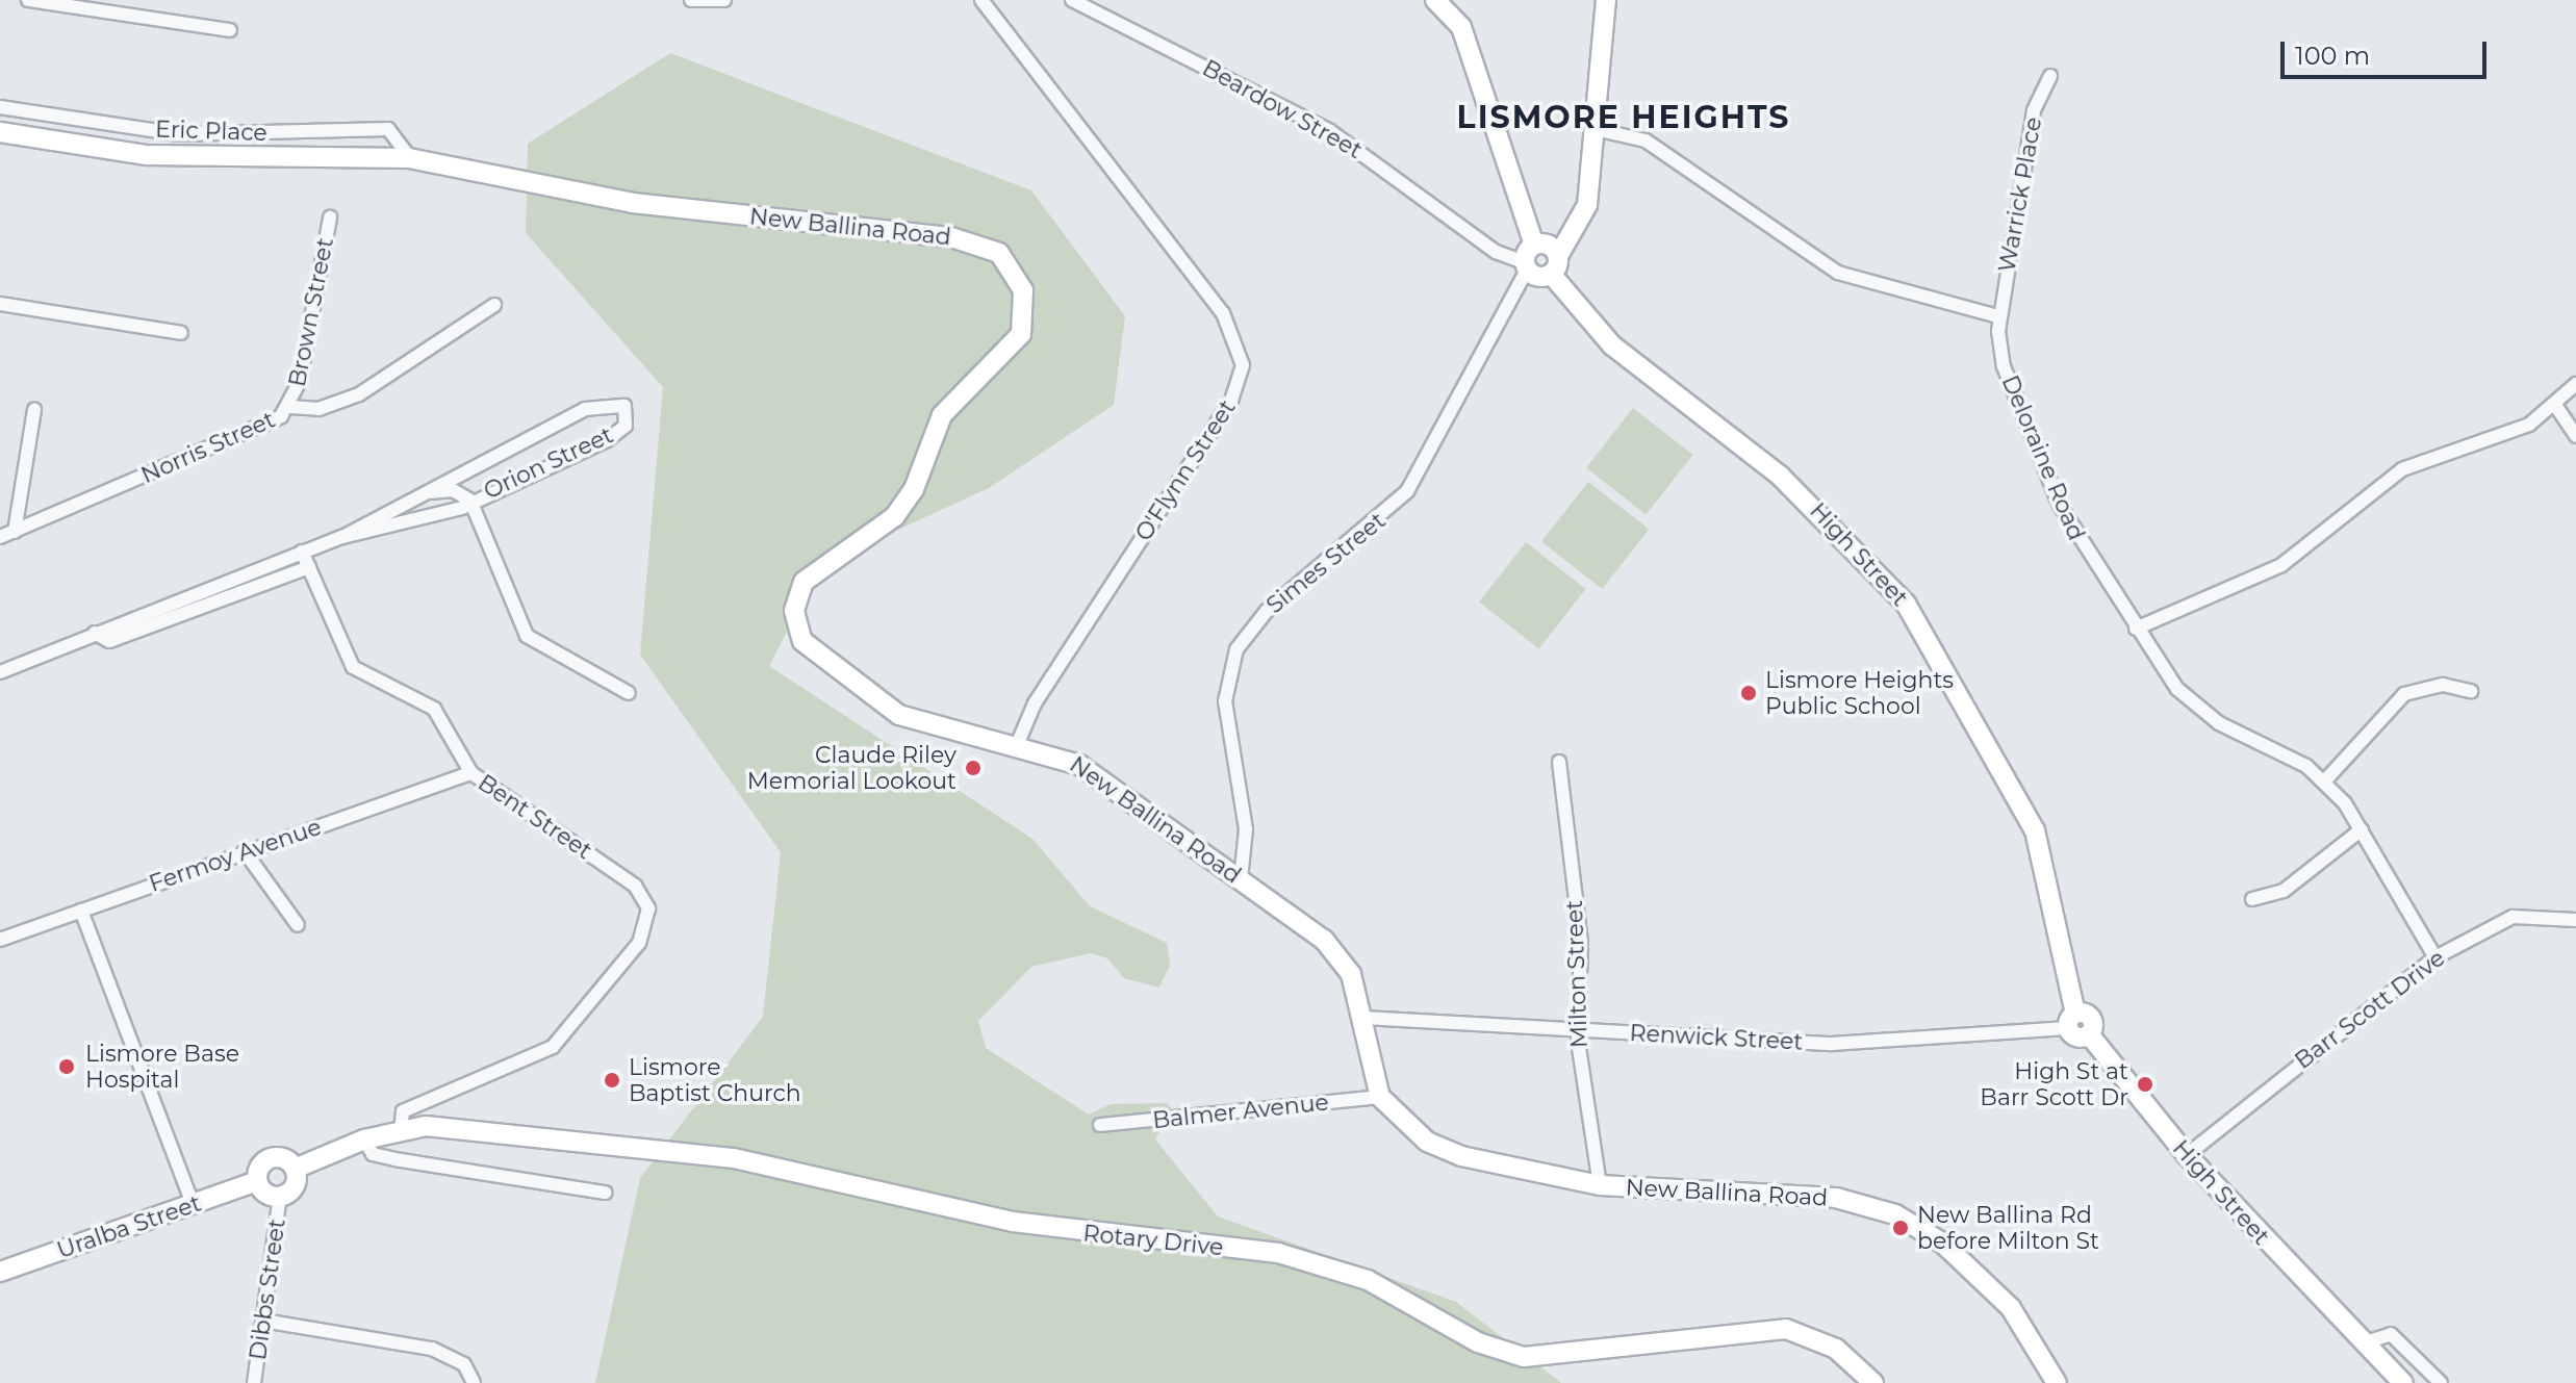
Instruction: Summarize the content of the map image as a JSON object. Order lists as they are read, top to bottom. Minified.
{"streets":{"street":["Beardow Street","Eric Place","Warrick Place","New Ballina Road","Brown Street","Norris Street","Deloraine Road","Orion Street","O'Flynn Street","High Street","Simes Street","Bent Street","Fermoy Avenue","Milton Street","Barr Scott Drive","Renwick Street","Balmer Avenue","Uralba Street","Rotary Drive","Dibbs Street"]},"crossings":[["Beardow Street","Simes Street"],["Eric Place","New Ballina Road"],["Warrick Place","Deloraine Road"],["New Ballina Road","O'Flynn Street"],["New Ballina Road","Simes Street"],["New Ballina Road","Milton Street"],["New Ballina Road","Renwick Street"],["New Ballina Road","Balmer Avenue"],["Brown Street","Norris Street"],["Deloraine Road","Barr Scott Drive"],["Orion Street","Bent Street"],["High Street","Barr Scott Drive"],["High Street","Renwick Street"],["Bent Street","Fermoy Avenue"],["Bent Street","Uralba Street"],["Bent Street","Rotary Drive"],["Milton Street","Renwick Street"],["Uralba Street","Rotary Drive"],["Uralba Street","Dibbs Street"]],"districts":["LISMORE HEIGHTS"],"places":["Lismore Heights Public School","Claude Riley Memorial Lookout","Lismore Base Hospital","Lismore Baptist Church","High St at Barr Scott Dr","New Ballina Rd before Milton St"],"scale_bar":"100 m"}
